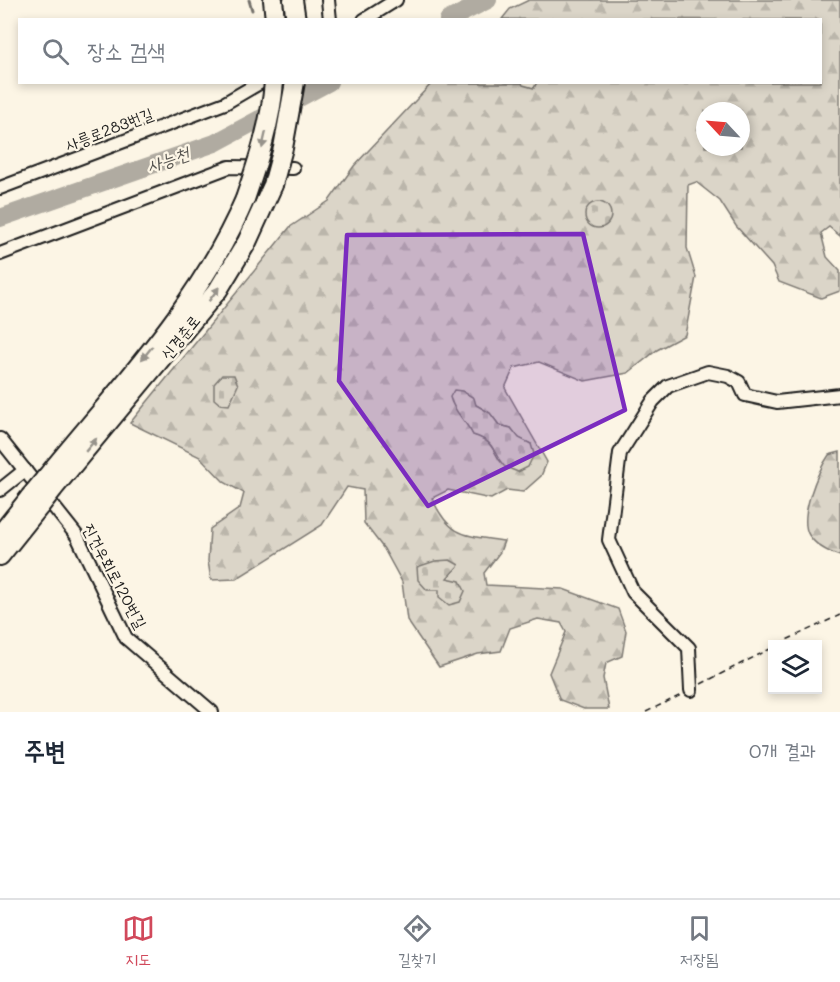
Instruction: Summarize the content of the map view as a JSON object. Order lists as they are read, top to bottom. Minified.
{"streets":{"highway":["신경춘로"],"street":["사릉로283번길","진건우회로120번길"]},"water":["사능천"],"north":"top left","page":{"search":"장소 검색","heading":["주변","0개 결과"],"nav":["지도","길찾기","저장됨"]}}
